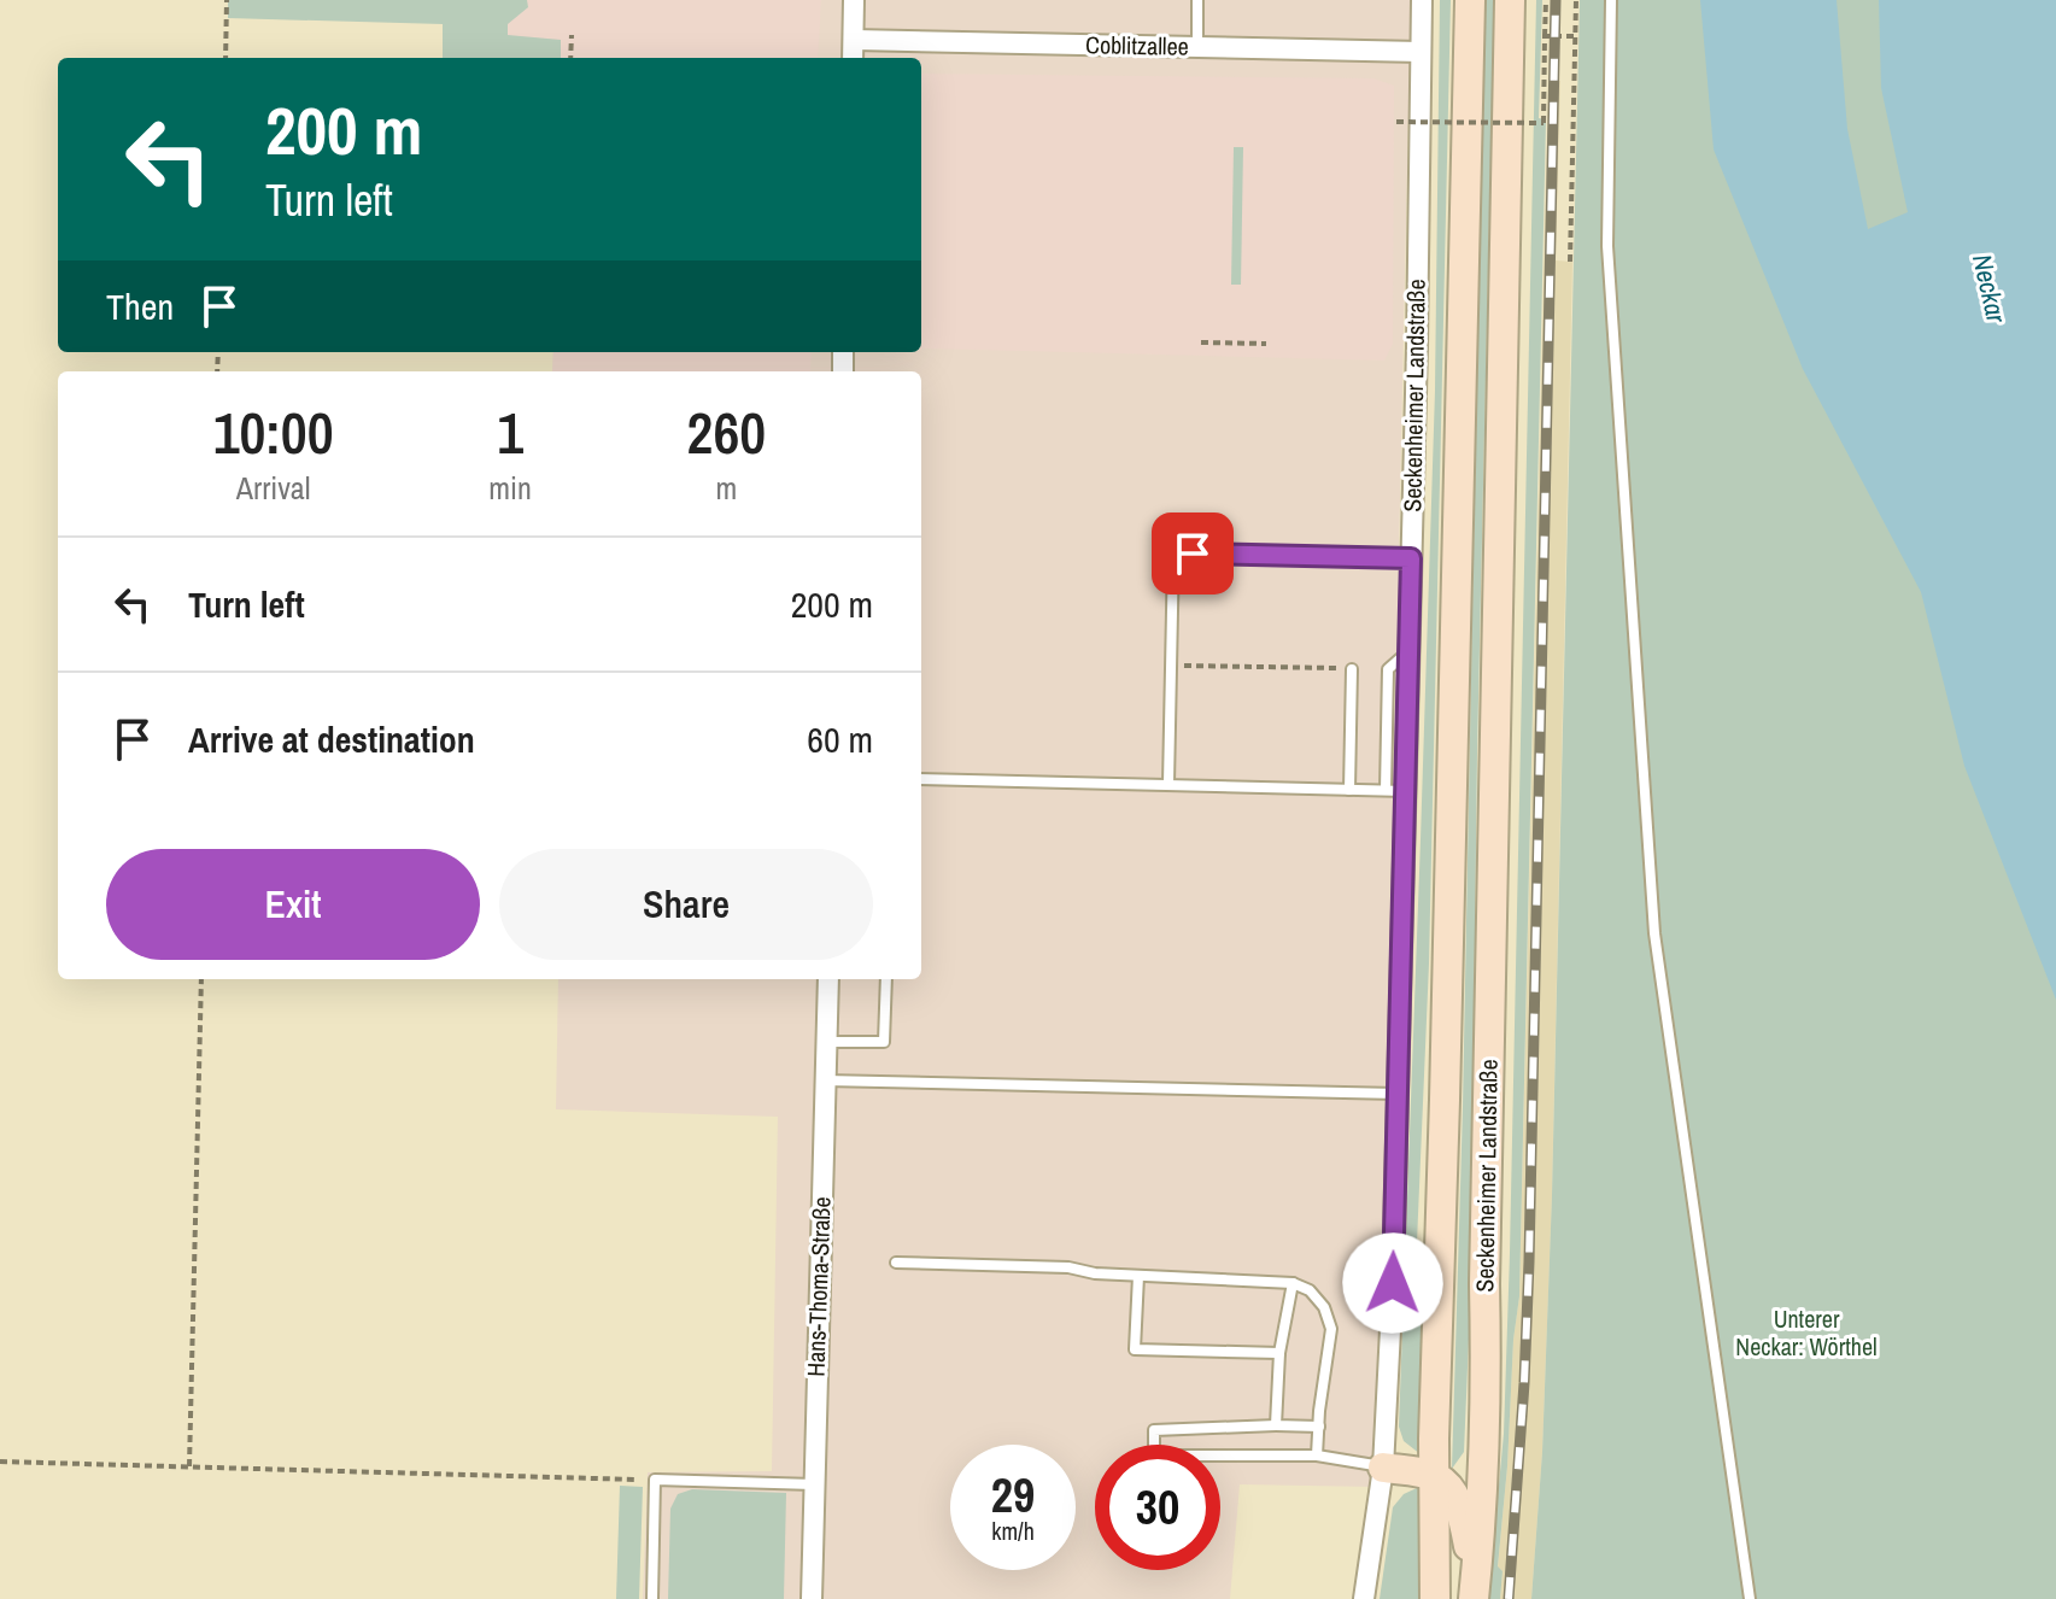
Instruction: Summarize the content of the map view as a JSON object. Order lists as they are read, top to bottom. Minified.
{"streets":{"main road":["Seckenheimer Landstraße"],"street":["Coblitzallee","Hans-Thoma-Straße"]},"crossings":[["Coblitzallee","Seckenheimer Landstraße"]],"water":["Neckar"],"parks":["Unterer Neckar: Wörthel"],"page":{"turn":["200 m","Turn left"],"then":"Then","eta":["10:00","Arrival","1","min","260","m"],"list":[{"name":"Turn left","value":"200 m"},{"name":"Arrive at destination","value":"60 m"}],"buttons":["Exit","Share"],"speed":"29 km/h","limit":"30"}}
